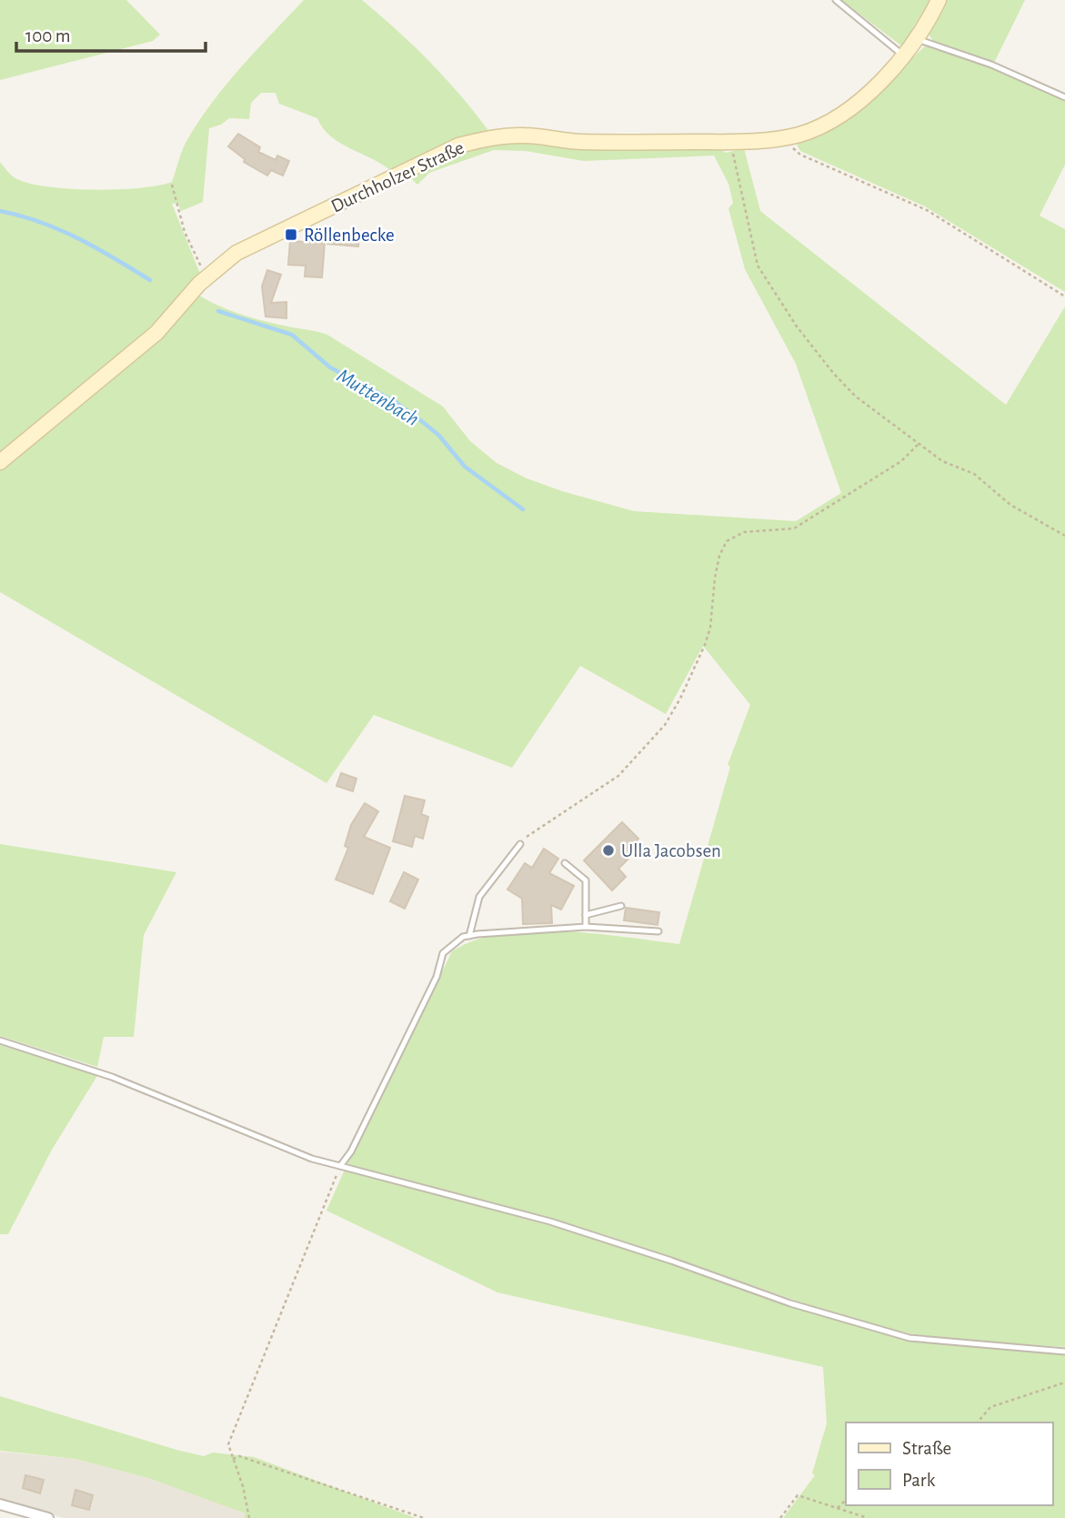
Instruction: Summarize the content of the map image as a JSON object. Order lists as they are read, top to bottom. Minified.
{"streets":{"main road":["Durchholzer Straße"]},"water":["Muttenbach"],"places":{"transit":["Röllenbecke"],"other":["Ulla Jacobsen"]},"legend":["Straße","Park"],"scale_bar":"100 m"}
